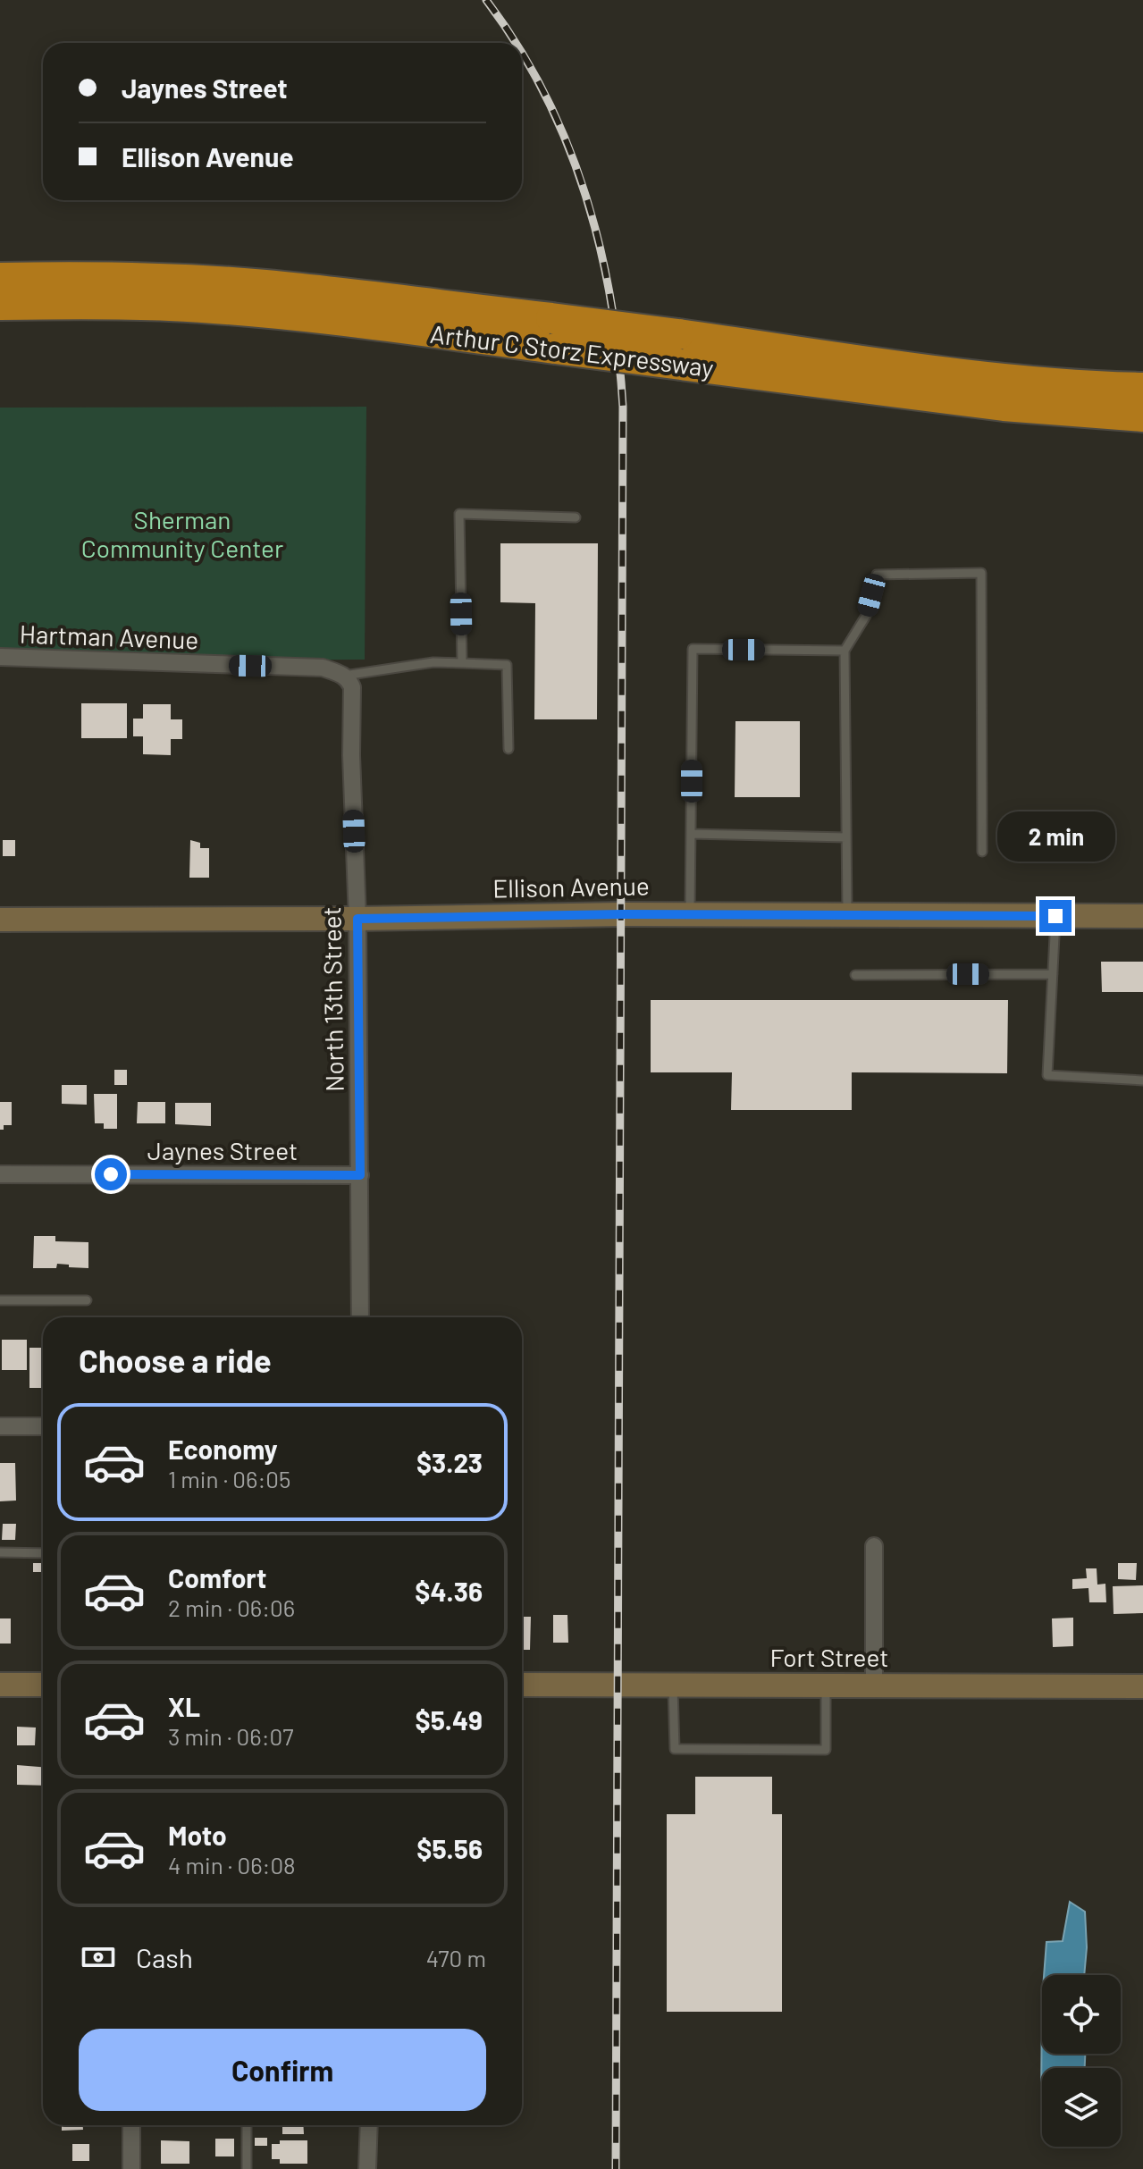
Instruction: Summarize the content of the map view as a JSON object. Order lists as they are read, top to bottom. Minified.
{"streets":{"highway":["Arthur C Storz Expressway"],"street":["Hartman Avenue","Ellison Avenue","North 13th Street","Jaynes Street","Fort Street"]},"crossings":[["Hartman Avenue","North 13th Street"],["Ellison Avenue","North 13th Street"],["North 13th Street","Jaynes Street"]],"parks":["Sherman Community Center"],"page":{"banner":["Jaynes Street","Ellison Avenue"],"bubble":"2 min","heading":"Choose a ride","list":[{"name":"Economy","note":"1 min · 06:05","value":"$3.23"},{"name":"Comfort","note":"2 min · 06:06","value":"$4.36"},{"name":"XL","note":"3 min · 06:07","value":"$5.49"},{"name":"Moto","note":"4 min · 06:08","value":"$5.56"}],"pay":["Cash","470 m"],"buttons":"Confirm"}}
